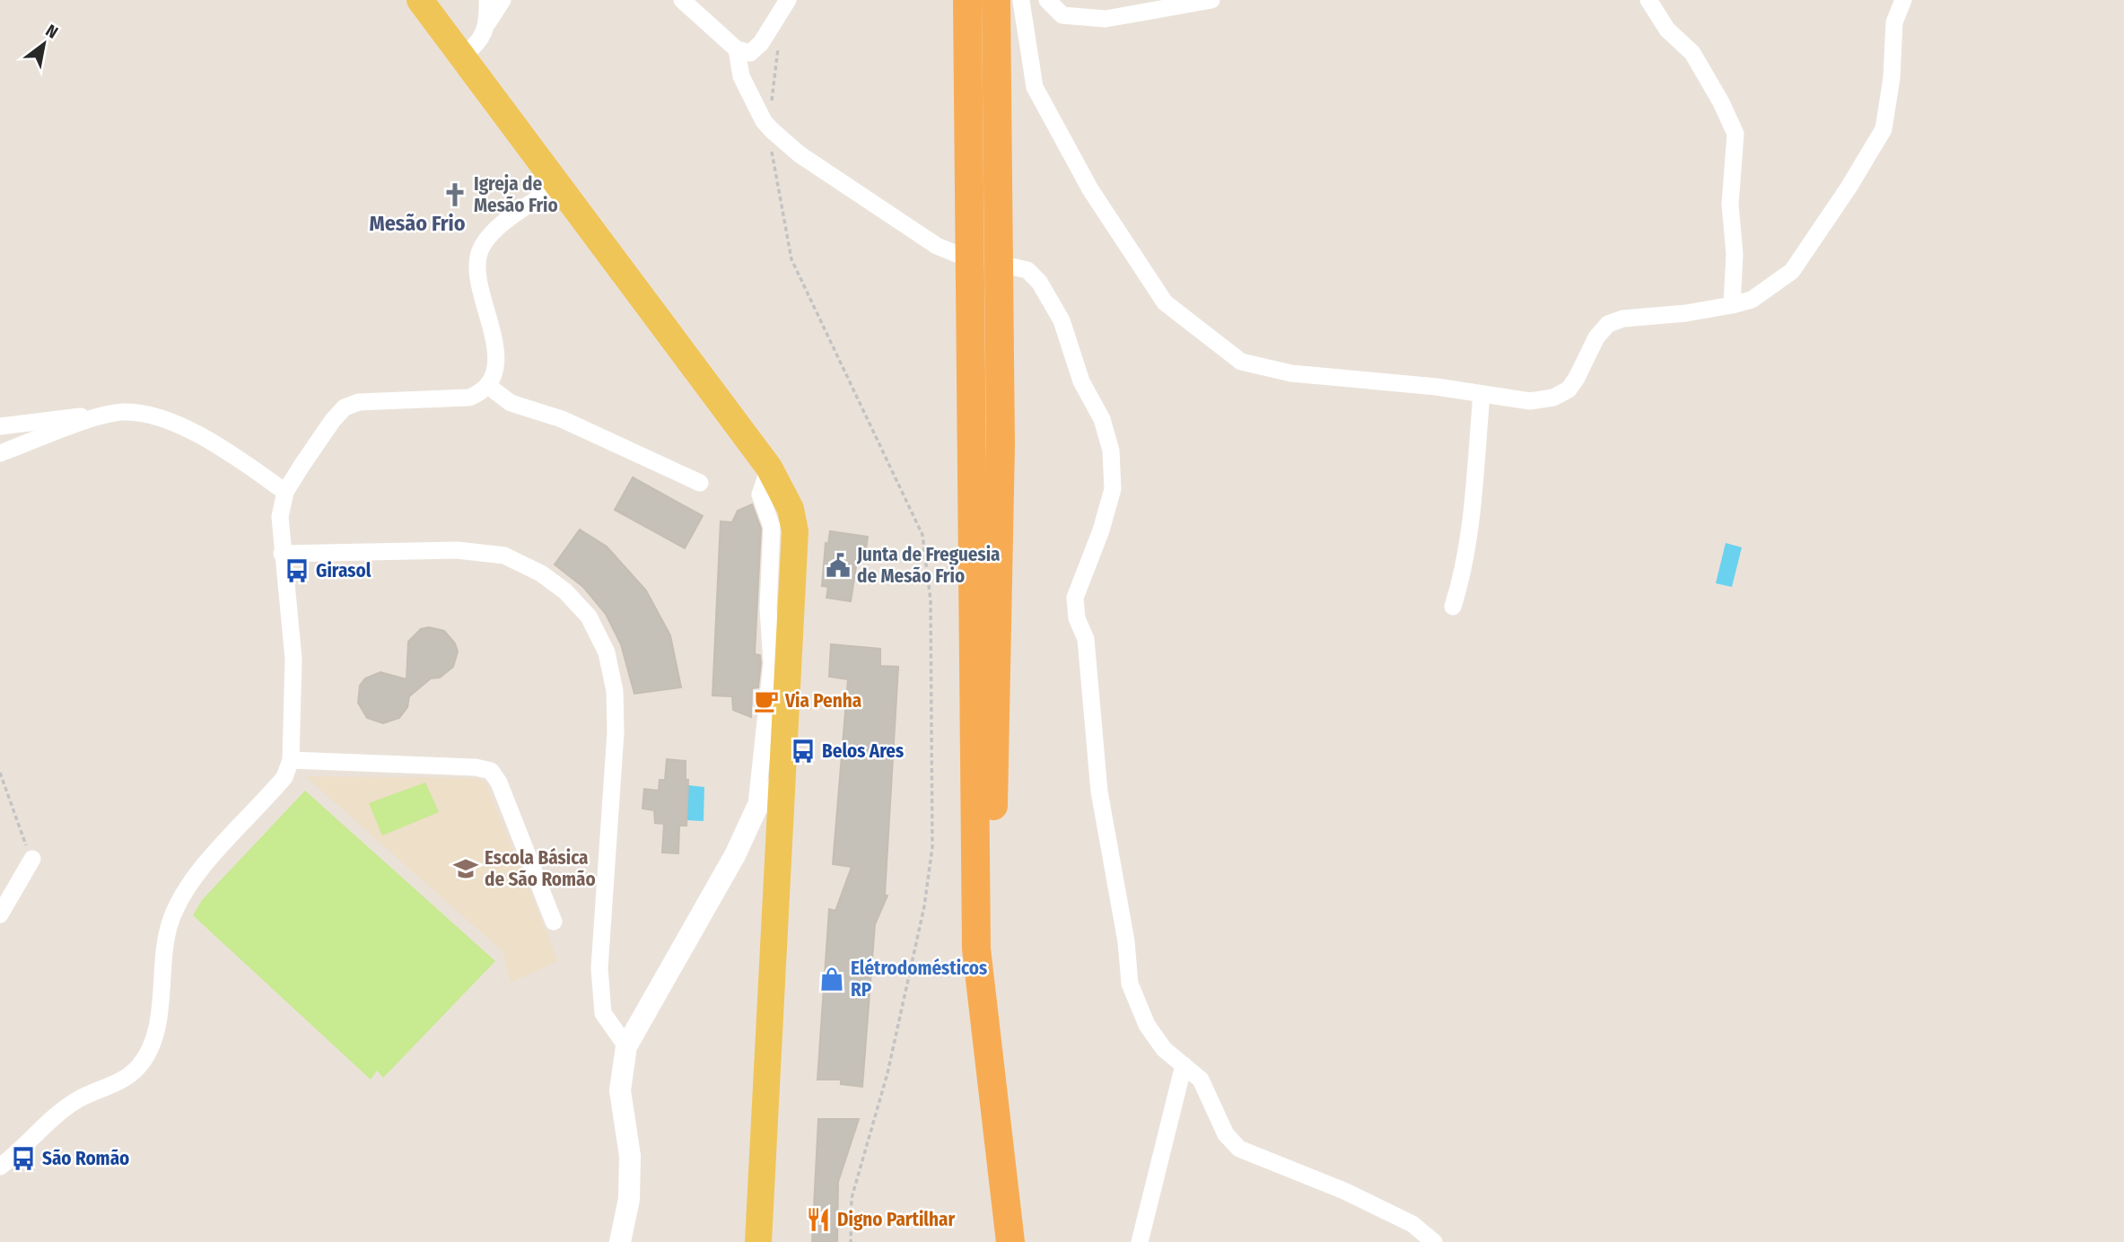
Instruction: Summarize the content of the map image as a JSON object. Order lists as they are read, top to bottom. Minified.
{"districts":["Mesão Frio"],"places":{"church":["Igreja de Mesão Frio"],"public building":["Junta de Freguesia de Mesão Frio"],"bus stop":["Girasol","Belos Ares","São Romão"],"cafe":["Via Penha"],"school or university":["Escola Básica de São Romão"],"shop":["Elétrodomésticos RP"],"restaurant":["Digno Partilhar"]},"north":"top right"}
